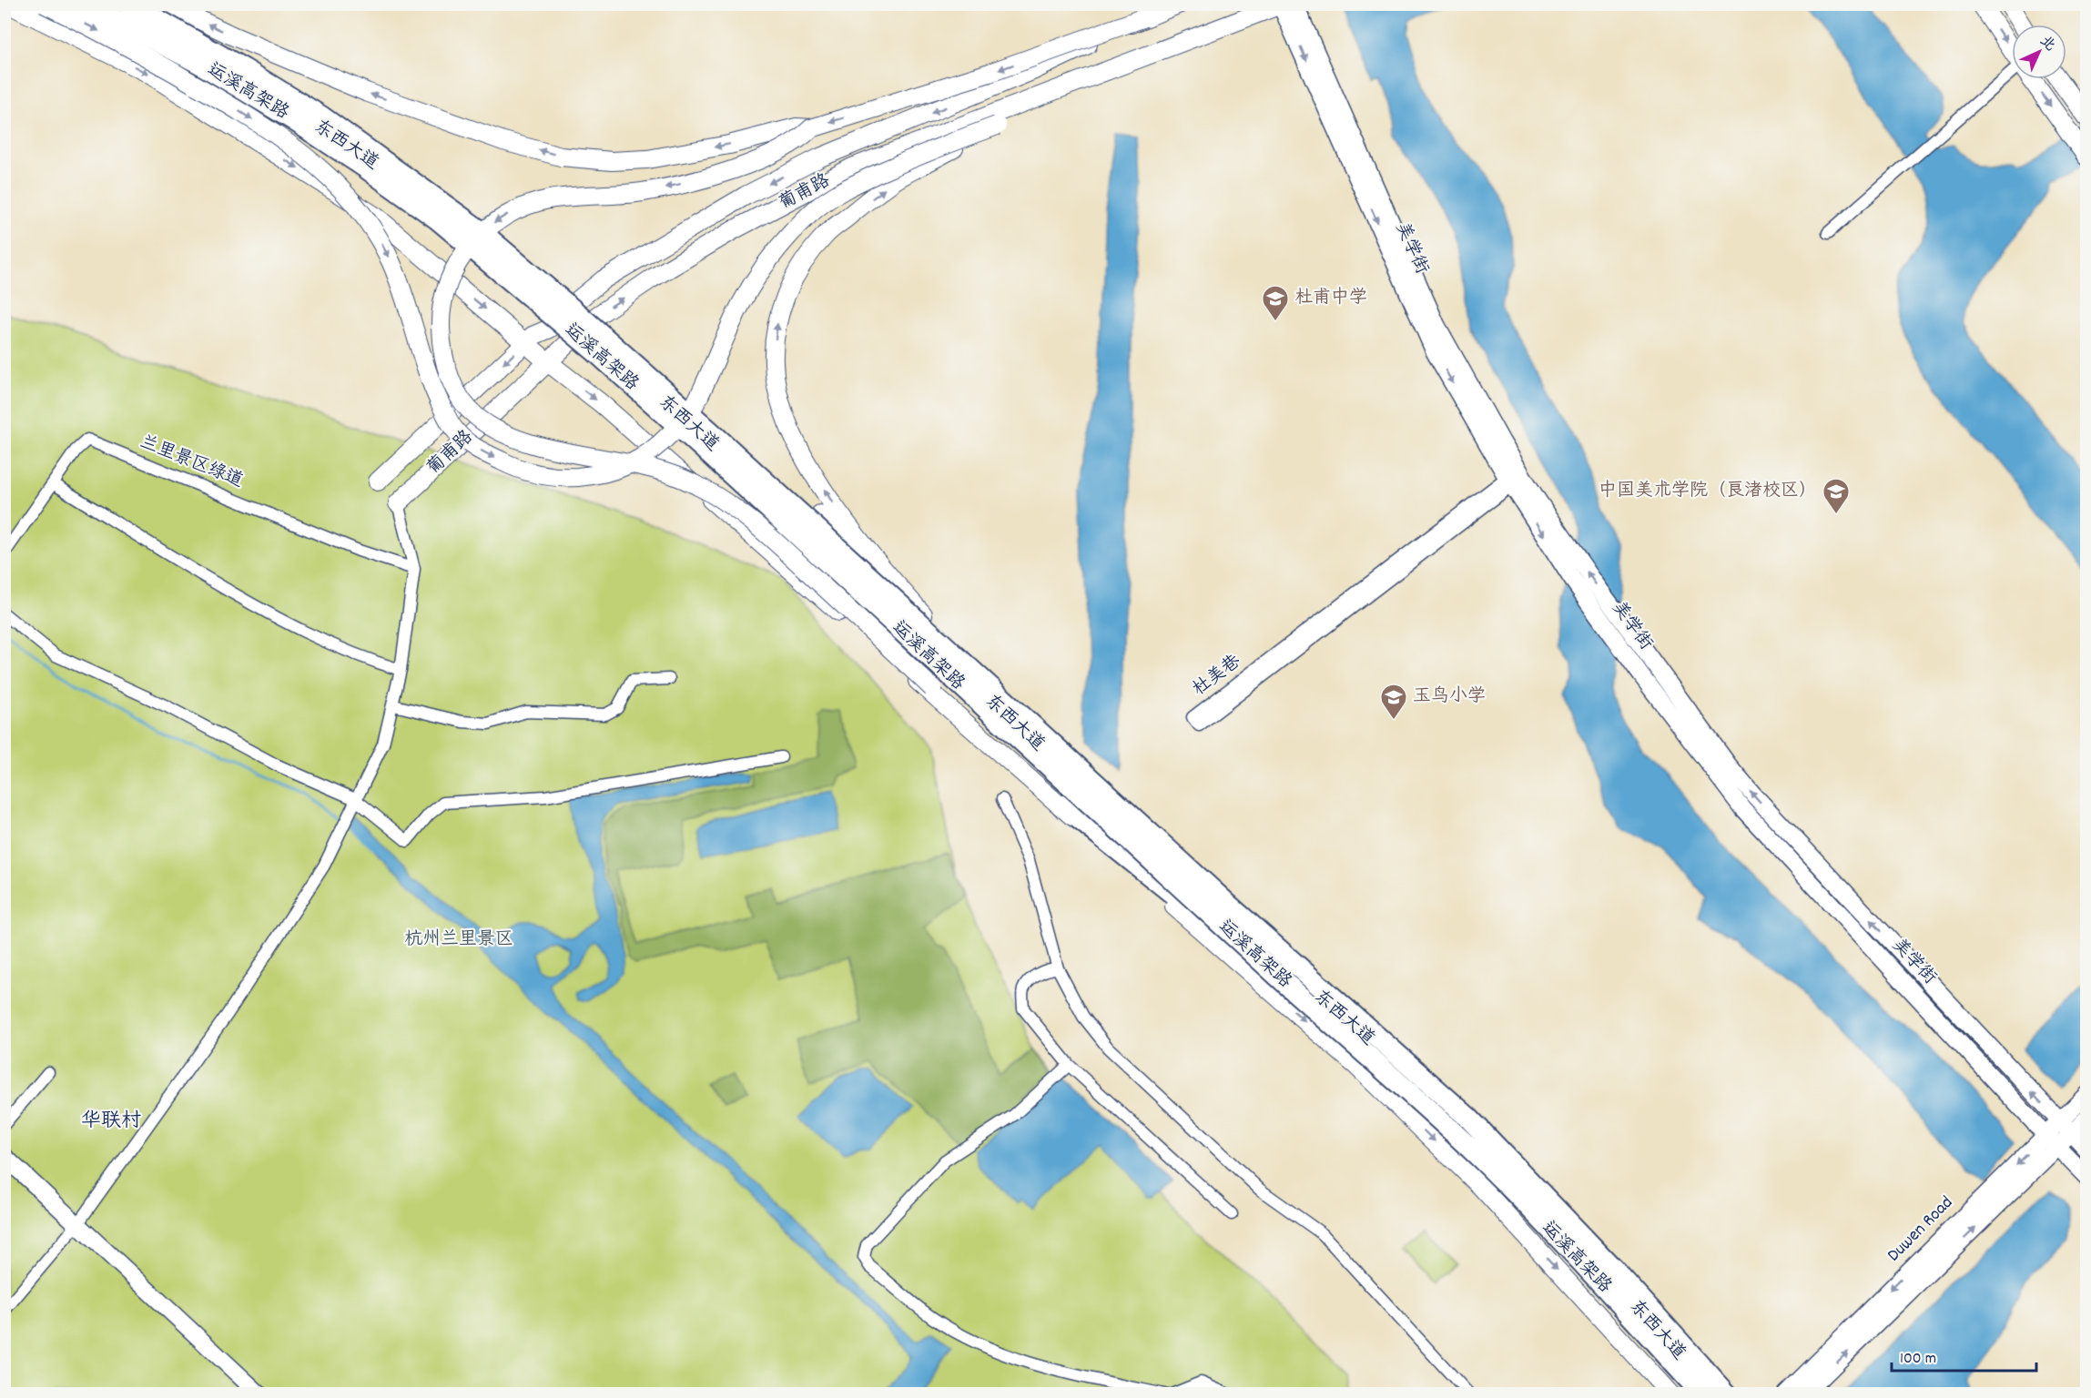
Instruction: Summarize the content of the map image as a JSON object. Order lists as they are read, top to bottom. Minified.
{"streets":{"highway":["运溪高架路"],"main road":["东西大道","葡甫路"],"street":["美学街","兰里景区绿道","杜美巷","Duwen Road"]},"crossings":[["东西大道","葡甫路"],["葡甫路","美学街"],["美学街","杜美巷"],["美学街","Duwen Road"]],"districts":["华联村"],"parks":["杭州兰里景区"],"places":{"school or university":["杜甫中学","中国美术学院（良渚校区）","玉鸟小学"]},"scale_bar":"100 m","north":"top right"}
